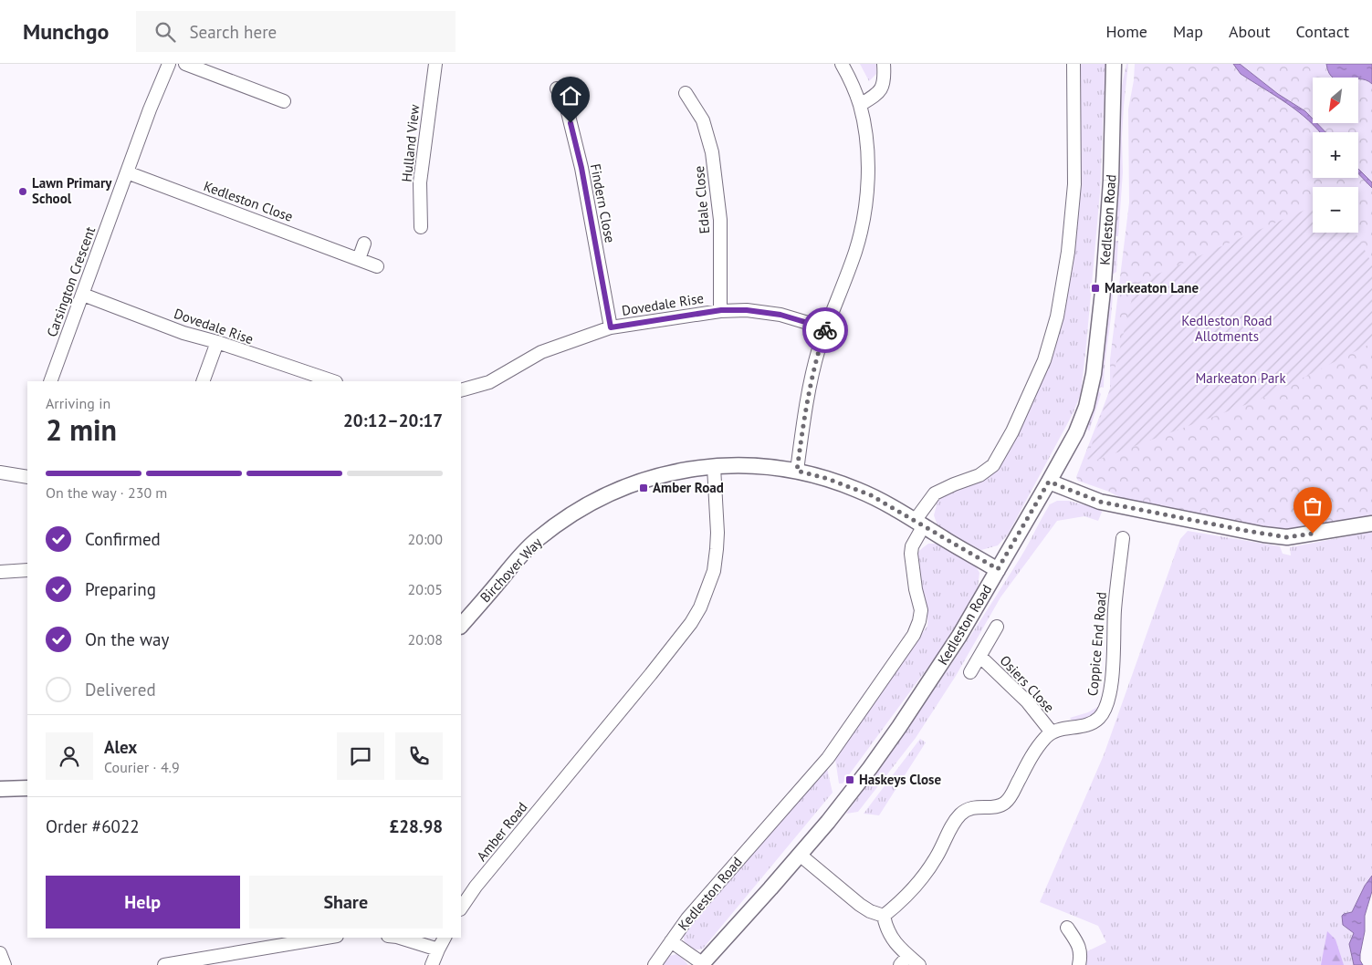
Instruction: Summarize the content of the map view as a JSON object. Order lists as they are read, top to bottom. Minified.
{"streets":{"street":["Hulland View","Edale Close","Kedleston Close","Findern Close","Kedleston Road","Carsington Crescent","Dovedale Rise","Birchover Way","Coppice End Road","Osiers Close","Amber Road"]},"crossings":[["Edale Close","Dovedale Rise"],["Kedleston Close","Carsington Crescent"],["Findern Close","Dovedale Rise"],["Kedleston Road","Birchover Way"],["Carsington Crescent","Dovedale Rise"],["Birchover Way","Amber Road"],["Coppice End Road","Osiers Close"]],"parks":["Kedleston Road Allotments","Markeaton Park"],"places":{"other":["Lawn Primary School"],"transit":["Markeaton Lane","Amber Road","Haskeys Close"]},"north":"bottom left","page":{"header":"Munchgo","search":"Search here","nav":["Home","Map","About","Contact"],"map_buttons":["+","−"],"heading":["2 min","Arriving in","20:12–20:17"],"panel":["Alex","Courier · 4.9","Order #6022","£28.98"],"bar":"On the way · 230 m","list":[["Confirmed","20:00"],["Preparing","20:05"],["On the way","20:08"],"Delivered"],"buttons":["Help","Share"]}}
